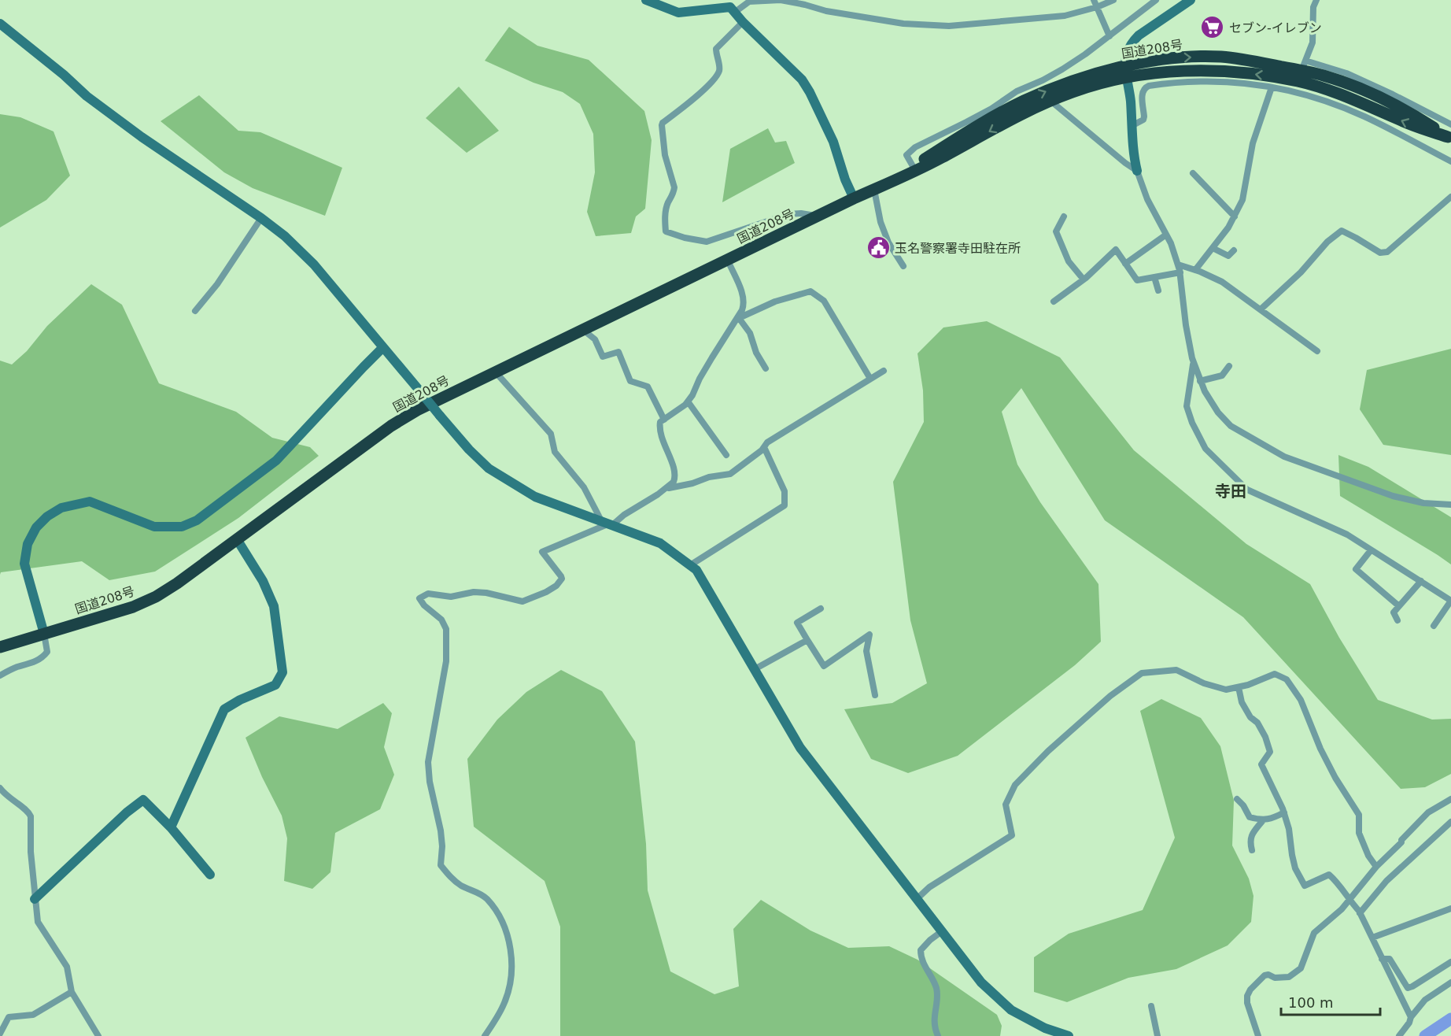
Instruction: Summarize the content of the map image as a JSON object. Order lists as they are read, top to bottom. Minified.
{"streets":{"highway":["国道208号"]},"districts":["寺田"],"places":{"supermarket":["セブン-イレブン"],"public building":["玉名警察署寺田駐在所"]},"scale_bar":"100 m"}
